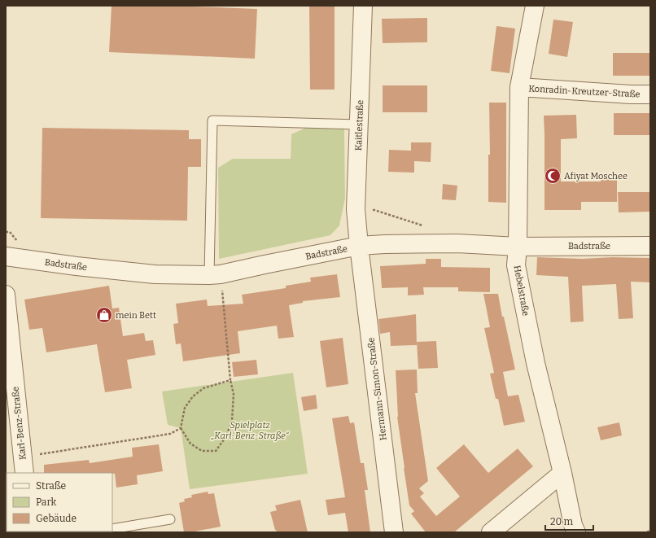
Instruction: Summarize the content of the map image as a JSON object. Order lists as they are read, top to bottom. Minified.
{"streets":{"street":["Konradin-Kreutzer-Straße","Kaitlestraße","Badstraße","Hebelstraße","Hermann-Simon-Straße","Karl-Benz-Straße"]},"crossings":[["Konradin-Kreutzer-Straße","Hebelstraße"],["Kaitlestraße","Badstraße"],["Kaitlestraße","Hermann-Simon-Straße"],["Badstraße","Hebelstraße"],["Badstraße","Hermann-Simon-Straße"]],"parks":["Spielplatz „Karl-Benz-Straße“"],"places":{"mosque":["Afiyat Moschee"],"shop":["mein Bett"]},"legend":["Straße","Park","Gebäude"],"scale_bar":"20 m"}
